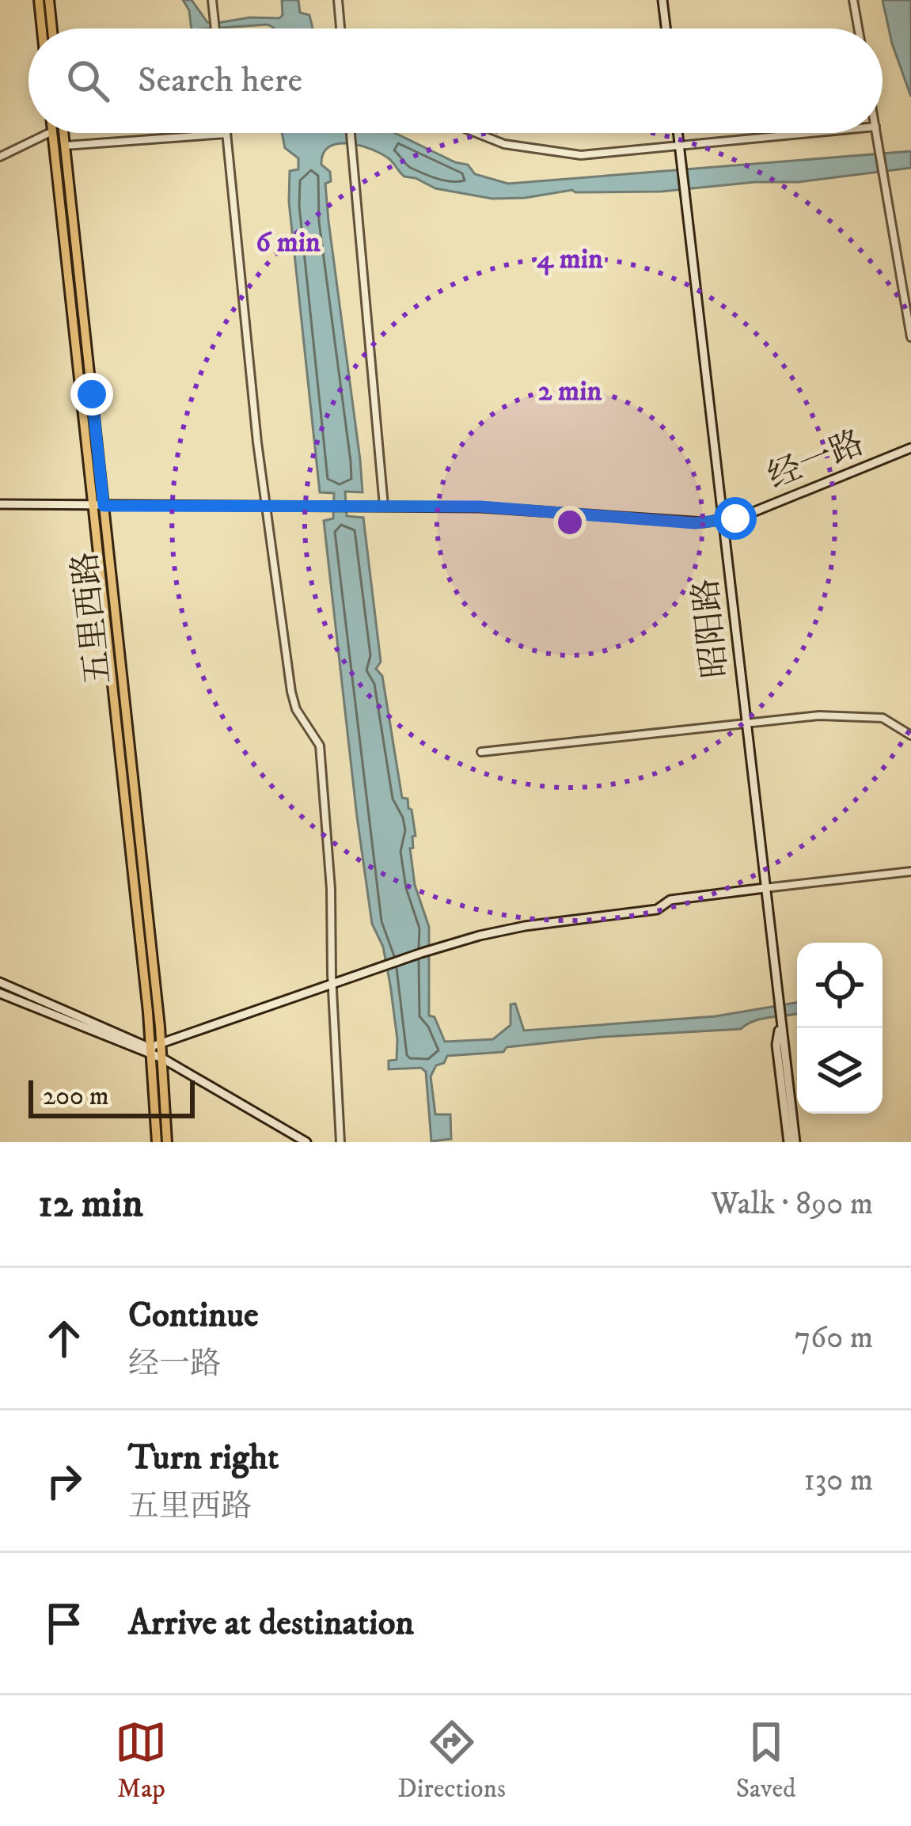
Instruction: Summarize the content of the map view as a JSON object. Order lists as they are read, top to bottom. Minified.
{"streets":{"main road":["经一路","五里西路","昭阳路"]},"crossings":[["经一路","五里西路"],["经一路","昭阳路"]],"scale_bar":"200 m","page":{"search":"Search here","scale":"200 m","heading":["12 min","Walk · 890 m"],"list":[["Continue","经一路","760 m"],["Turn right","五里西路","130 m"],"Arrive at destination"],"nav":["Map","Directions","Saved"]},"rings":["6 min","4 min","2 min"]}
